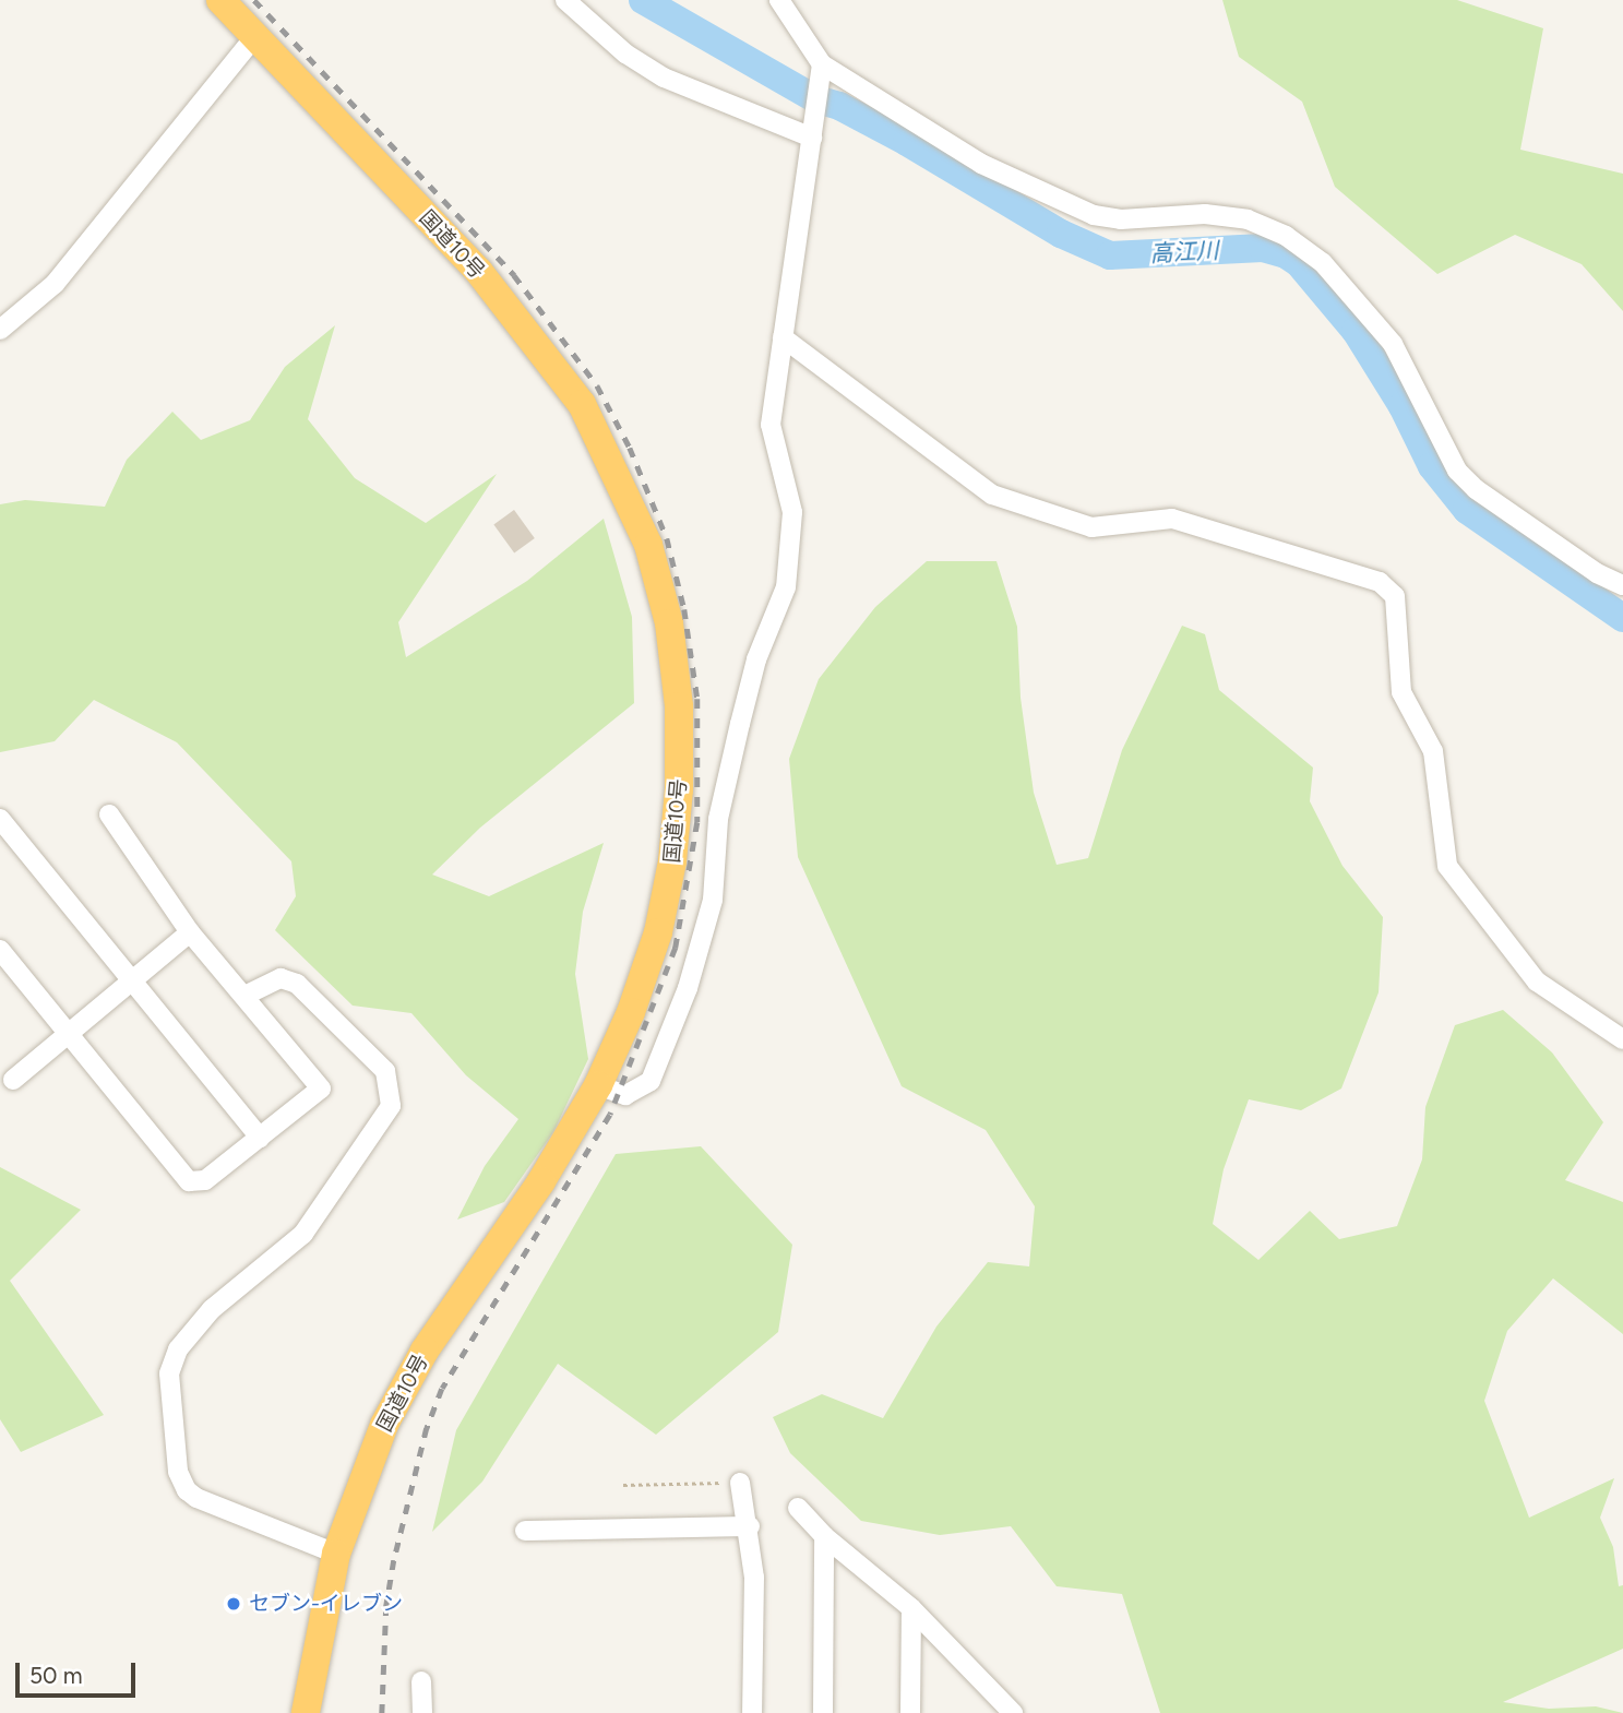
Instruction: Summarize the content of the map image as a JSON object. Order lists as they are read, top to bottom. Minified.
{"streets":{"highway":["国道10号"]},"water":["高江川"],"places":["セブン-イレブン"],"scale_bar":"50 m"}
